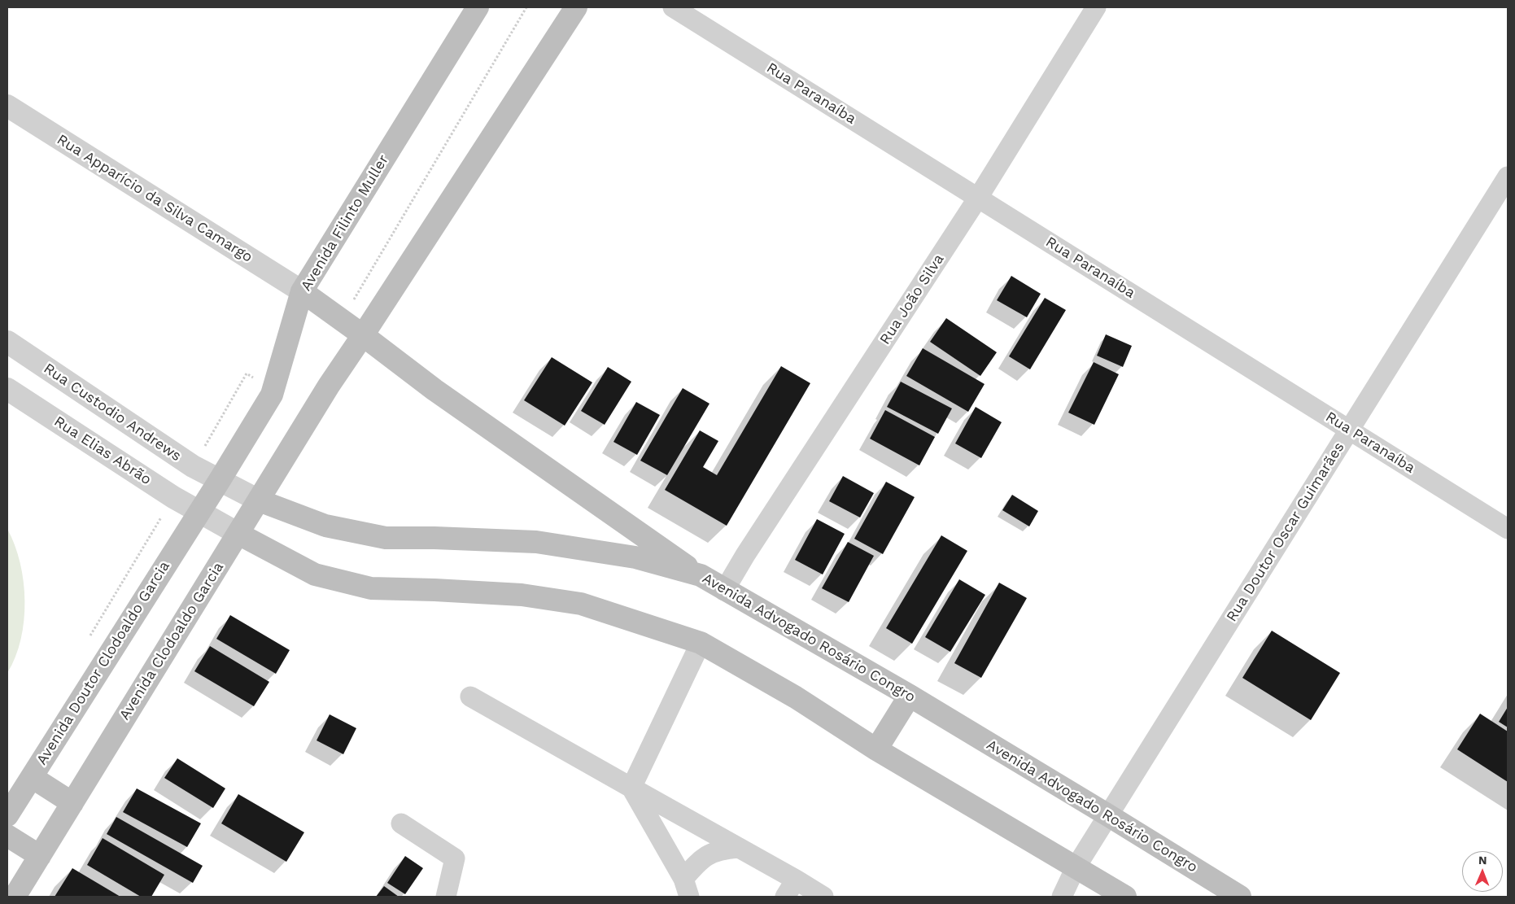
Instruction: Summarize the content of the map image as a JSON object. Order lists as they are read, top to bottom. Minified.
{"streets":{"main road":["Avenida Filinto Muller","Avenida Advogado Rosário Congro","Avenida Clodoaldo Garcia","Avenida Doutor Clodoaldo Garcia"],"street":["Rua Paranaíba","Rua Apparício da Silva Camargo","Rua João Silva","Rua Custodio Andrews","Rua Elias Abrão","Rua Doutor Oscar Guimarães"]},"crossings":[["Rua Paranaíba","Rua João Silva"],["Rua Paranaíba","Rua Doutor Oscar Guimarães"],["Rua Apparício da Silva Camargo","Avenida Filinto Muller"],["Avenida Filinto Muller","Rua Custodio Andrews"],["Avenida Filinto Muller","Rua Elias Abrão"],["Avenida Filinto Muller","Avenida Doutor Clodoaldo Garcia"],["Rua João Silva","Avenida Advogado Rosário Congro"],["Rua Custodio Andrews","Avenida Advogado Rosário Congro"],["Rua Custodio Andrews","Avenida Clodoaldo Garcia"],["Rua Elias Abrão","Avenida Clodoaldo Garcia"],["Rua Elias Abrão","Avenida Doutor Clodoaldo Garcia"],["Rua Doutor Oscar Guimarães","Avenida Advogado Rosário Congro"],["Avenida Advogado Rosário Congro","Avenida Clodoaldo Garcia"]],"north":"top"}
